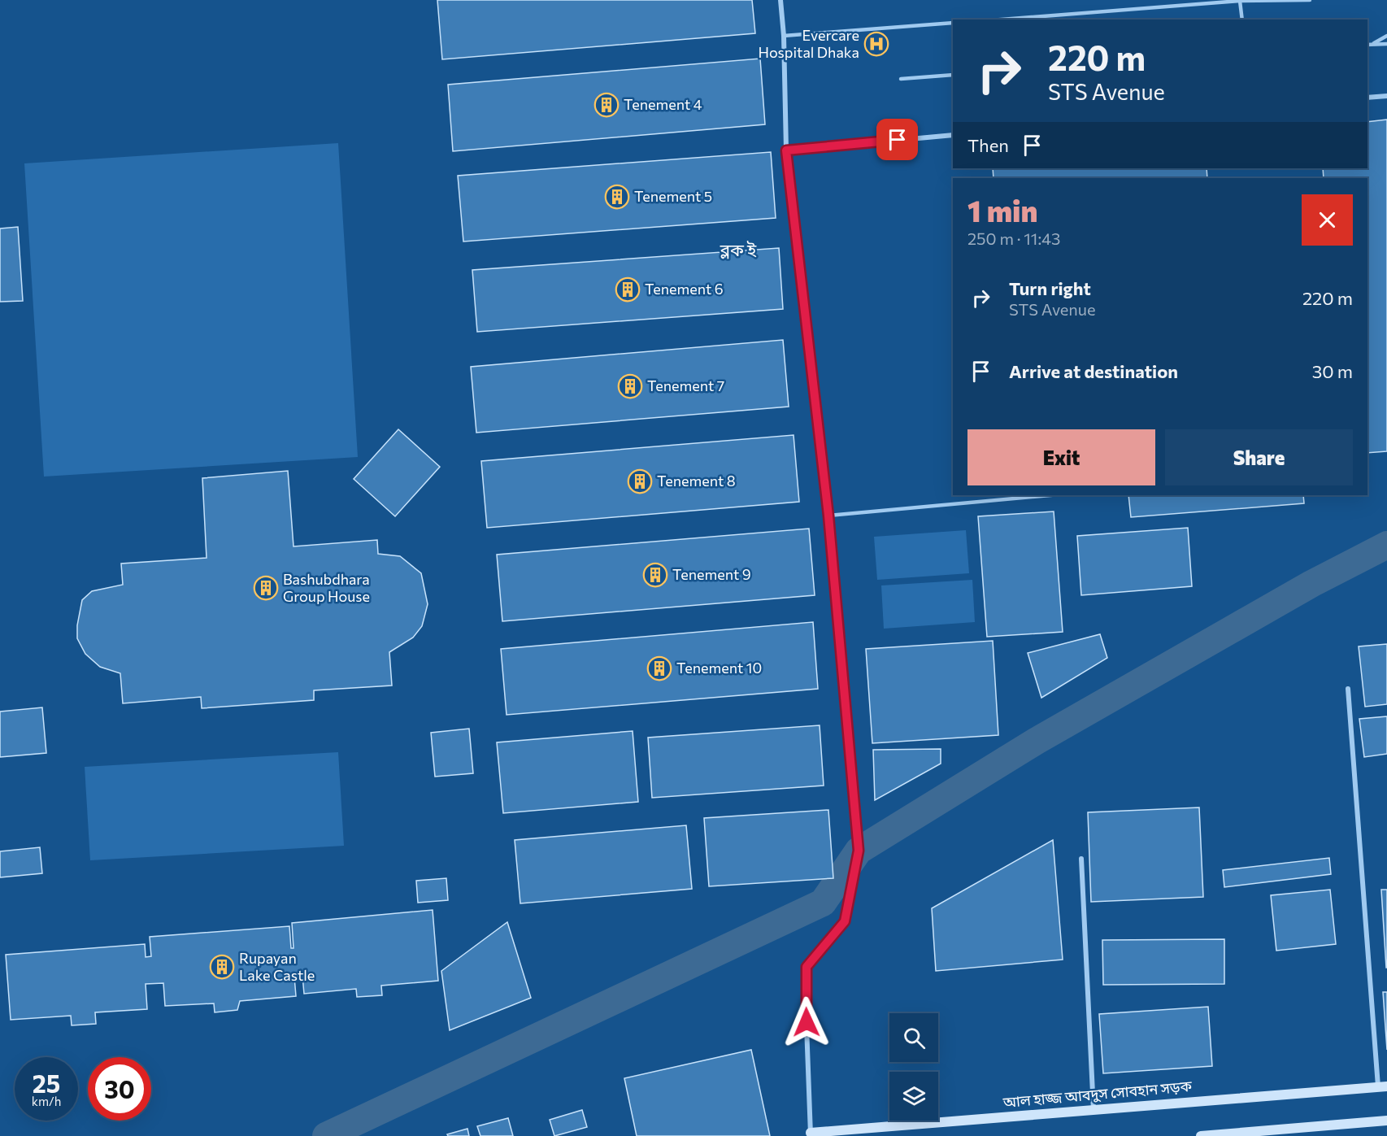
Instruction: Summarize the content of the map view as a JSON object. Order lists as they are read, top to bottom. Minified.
{"streets":{"street":["আল হাজ্জ আবদুস সোবহান সড়ক"]},"districts":["ব্লক ই"],"places":{"hospital":["Evercare Hospital Dhaka"],"building":["Tenement 4","Tenement 5","Tenement 6","Tenement 7","Tenement 8","Tenement 9","Bashubdhara Group House","Tenement 10","Rupayan Lake Castle"]},"page":{"turn":["220 m","STS Avenue"],"then":"Then","heading":["1 min","250 m · 11:43"],"list":[{"name":"Turn right","note":"STS Avenue","value":"220 m"},{"name":"Arrive at destination","value":"30 m"}],"buttons":["Exit","Share"],"speed":"25 km/h","limit":"30"}}
